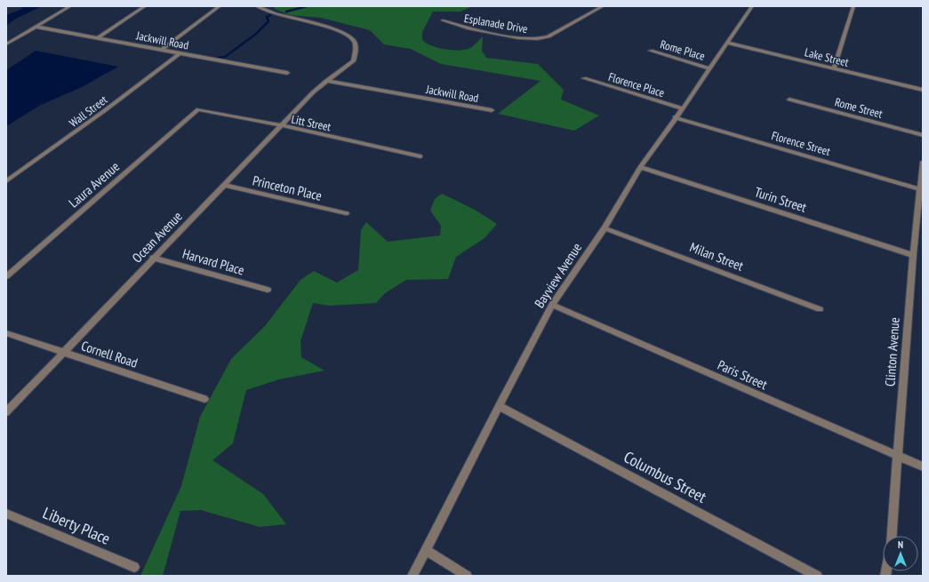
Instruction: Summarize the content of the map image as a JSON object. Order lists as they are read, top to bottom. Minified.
{"streets":{"street":["Esplanade Drive","Jackwill Road","Rome Place","Lake Street","Florence Place","Rome Street","Wall Street","Litt Street","Florence Street","Laura Avenue","Princeton Place","Turin Street","Ocean Avenue","Milan Street","Harvard Place","Bayview Avenue","Clinton Avenue","Cornell Road","Paris Street","Columbus Street","Liberty Place"]},"crossings":[["Jackwill Road","Wall Street"],["Jackwill Road","Ocean Avenue"],["Rome Place","Bayview Avenue"],["Lake Street","Bayview Avenue"],["Florence Place","Bayview Avenue"],["Litt Street","Laura Avenue"],["Litt Street","Ocean Avenue"],["Florence Street","Bayview Avenue"],["Florence Street","Clinton Avenue"],["Princeton Place","Ocean Avenue"],["Turin Street","Bayview Avenue"],["Turin Street","Clinton Avenue"],["Ocean Avenue","Harvard Place"],["Ocean Avenue","Cornell Road"],["Milan Street","Bayview Avenue"],["Bayview Avenue","Paris Street"],["Bayview Avenue","Columbus Street"],["Clinton Avenue","Paris Street"]],"north":"top"}
